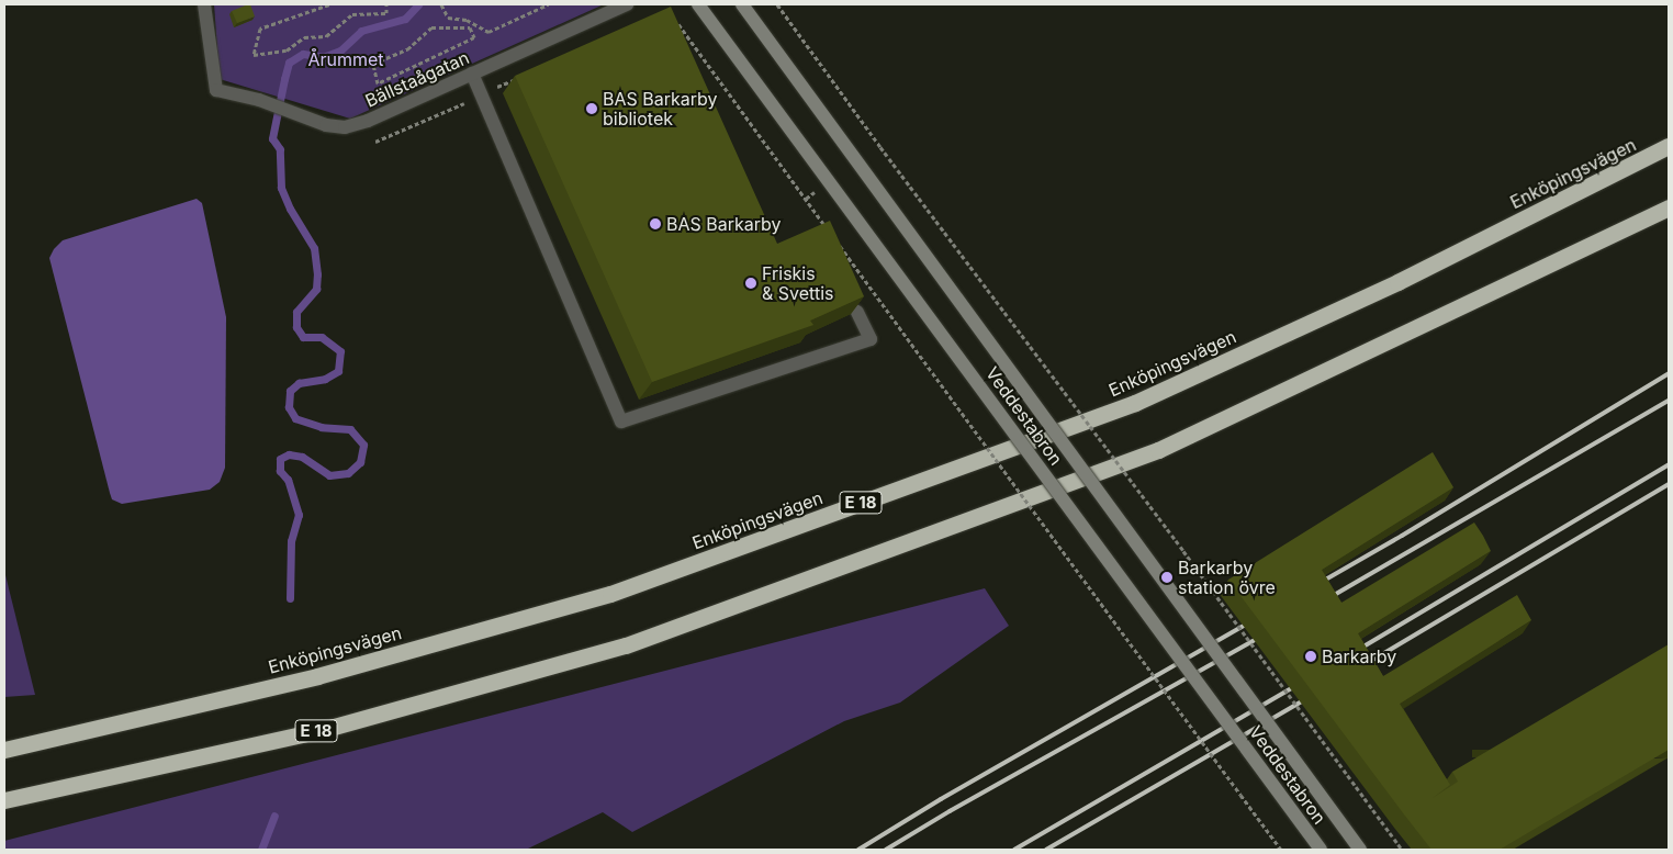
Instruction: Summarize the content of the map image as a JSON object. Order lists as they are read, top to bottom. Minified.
{"streets":{"highway":["Enköpingsvägen","E 18"],"street":["Bällstaågatan","Veddestabron"]},"parks":["Årummet"],"places":["BAS Barkarby bibliotek","BAS Barkarby","Friskis & Svettis","Barkarby station övre","Barkarby"]}
